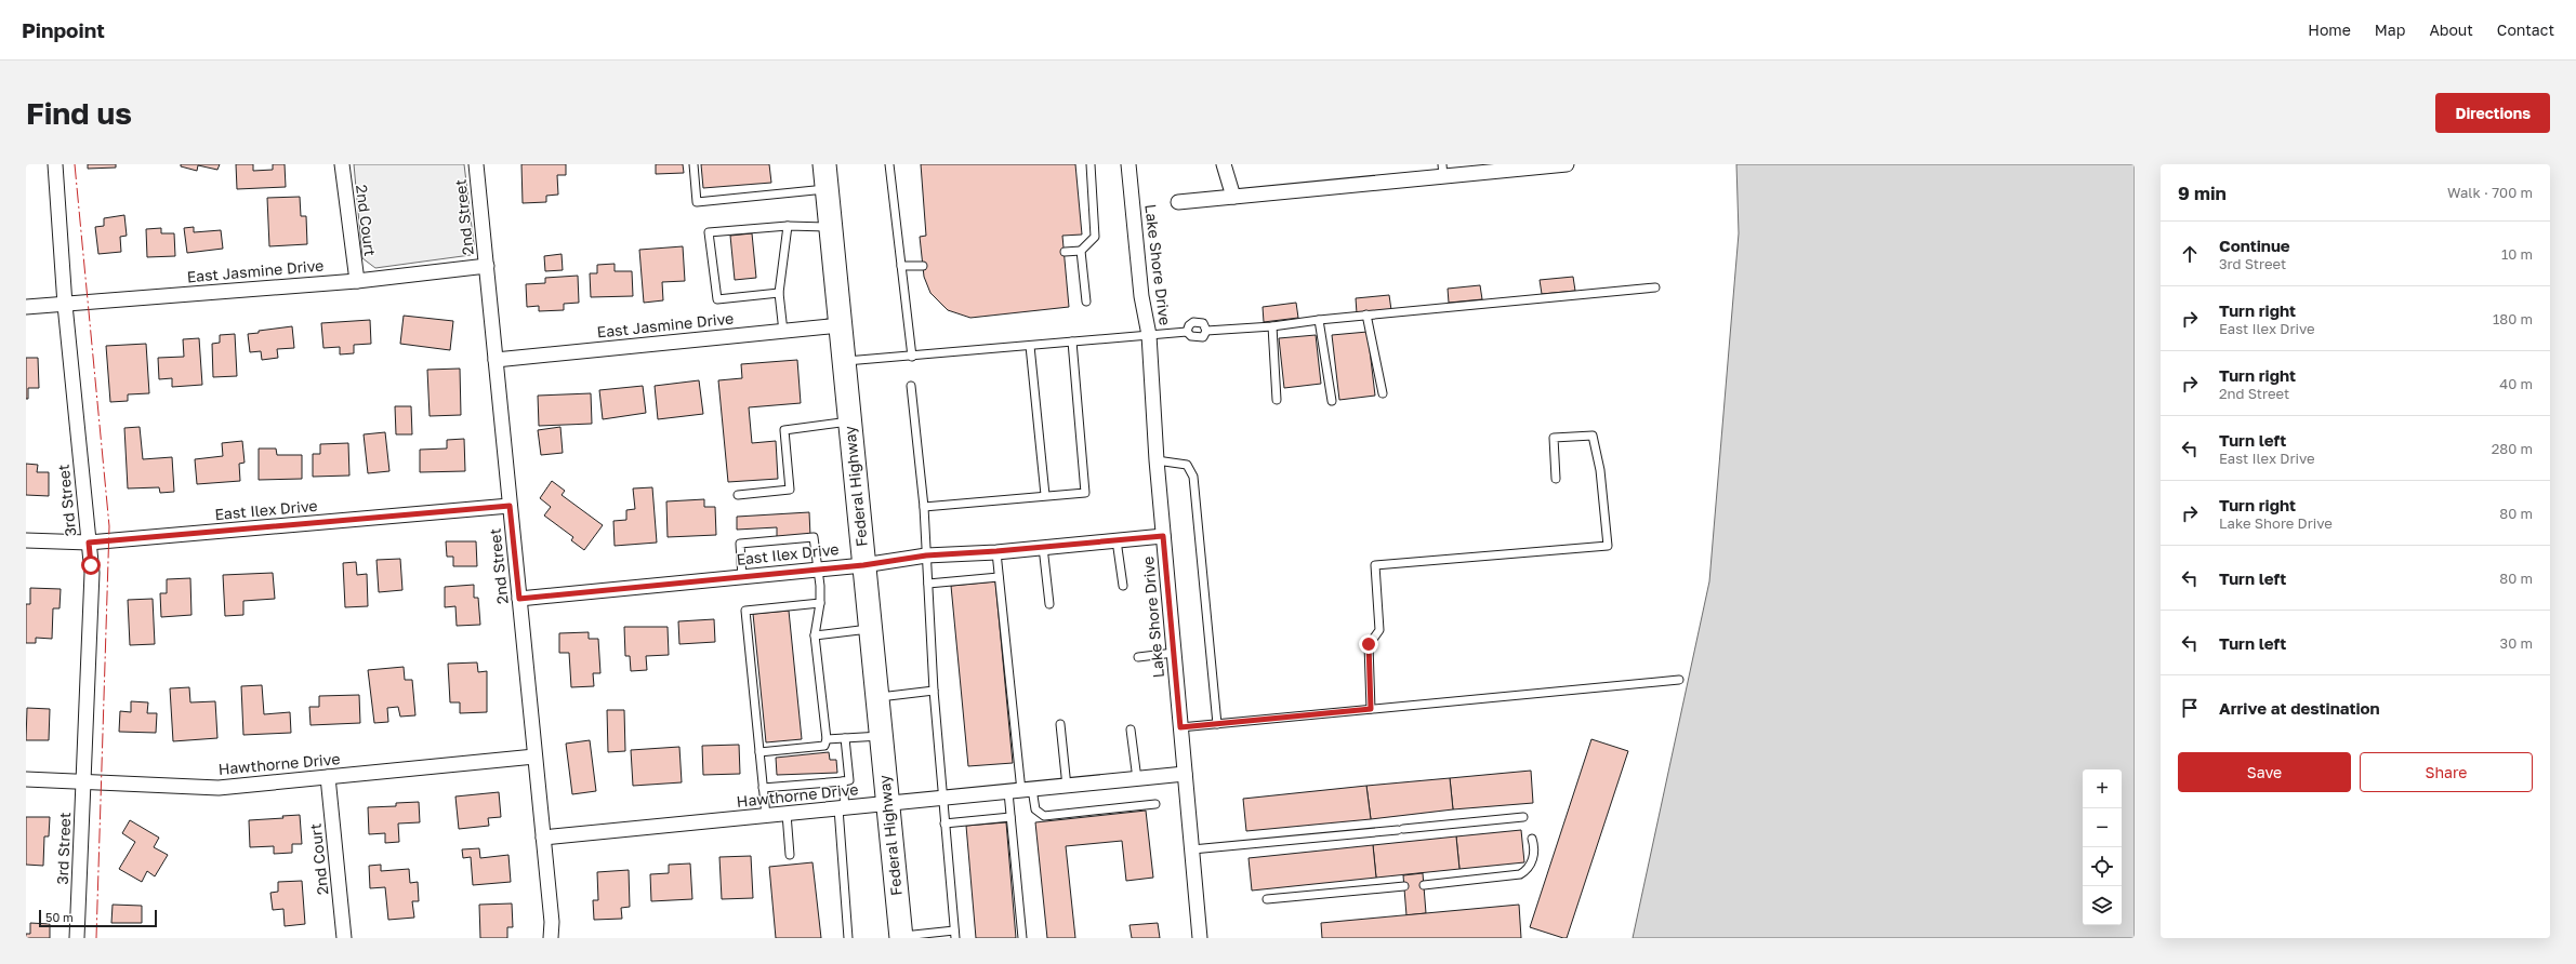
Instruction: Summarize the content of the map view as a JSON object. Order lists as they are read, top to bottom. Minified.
{"streets":{"main road":["Federal Highway"],"street":["2nd Street","2nd Court","Lake Shore Drive","East Jasmine Drive","3rd Street","East Ilex Drive","Hawthorne Drive"]},"crossings":[["2nd Street","East Jasmine Drive"],["2nd Street","East Ilex Drive"],["2nd Street","Hawthorne Drive"],["2nd Court","East Jasmine Drive"],["2nd Court","Hawthorne Drive"],["Lake Shore Drive","East Ilex Drive"],["Lake Shore Drive","Hawthorne Drive"],["East Jasmine Drive","Federal Highway"],["East Jasmine Drive","3rd Street"],["Federal Highway","East Ilex Drive"],["Federal Highway","Hawthorne Drive"],["3rd Street","East Ilex Drive"],["3rd Street","Hawthorne Drive"]],"scale_bar":"50 m","page":{"header":"Pinpoint","nav":["Home","Map","About","Contact"],"buttons":["Directions",["Save","Share"]],"title":"Find us","heading":["9 min","Walk · 700 m"],"list":[["Continue","3rd Street","10 m"],["Turn right","East Ilex Drive","180 m"],["Turn right","2nd Street","40 m"],["Turn left","East Ilex Drive","280 m"],["Turn right","Lake Shore Drive","80 m"],["Turn left","80 m"],["Turn left","30 m"],"Arrive at destination"],"map_buttons":["+","−"],"scale":"50 m"}}
